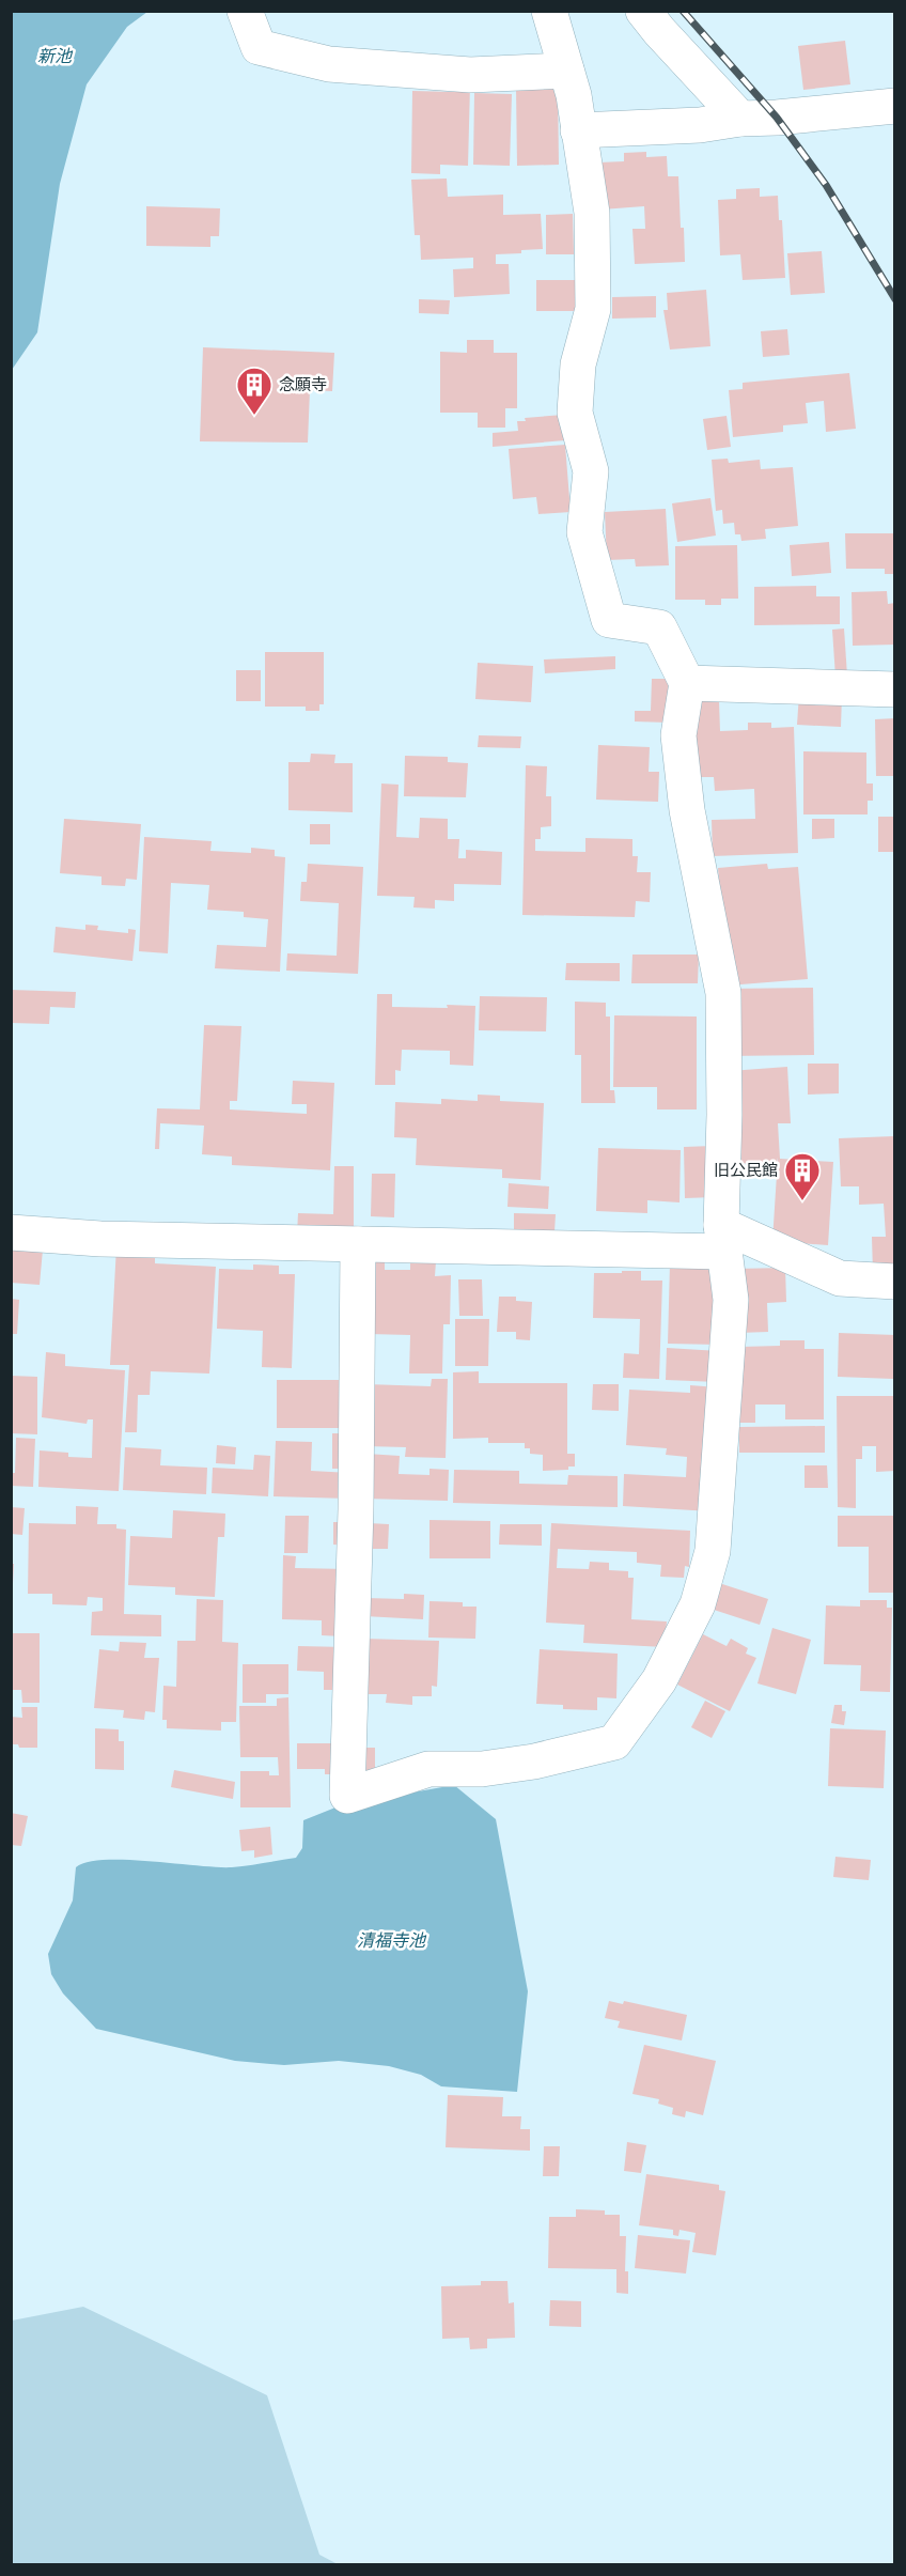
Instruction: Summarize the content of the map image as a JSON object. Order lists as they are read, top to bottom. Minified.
{"water":["新池","清福寺池"],"places":{"building":["念願寺","旧公民館"]}}
